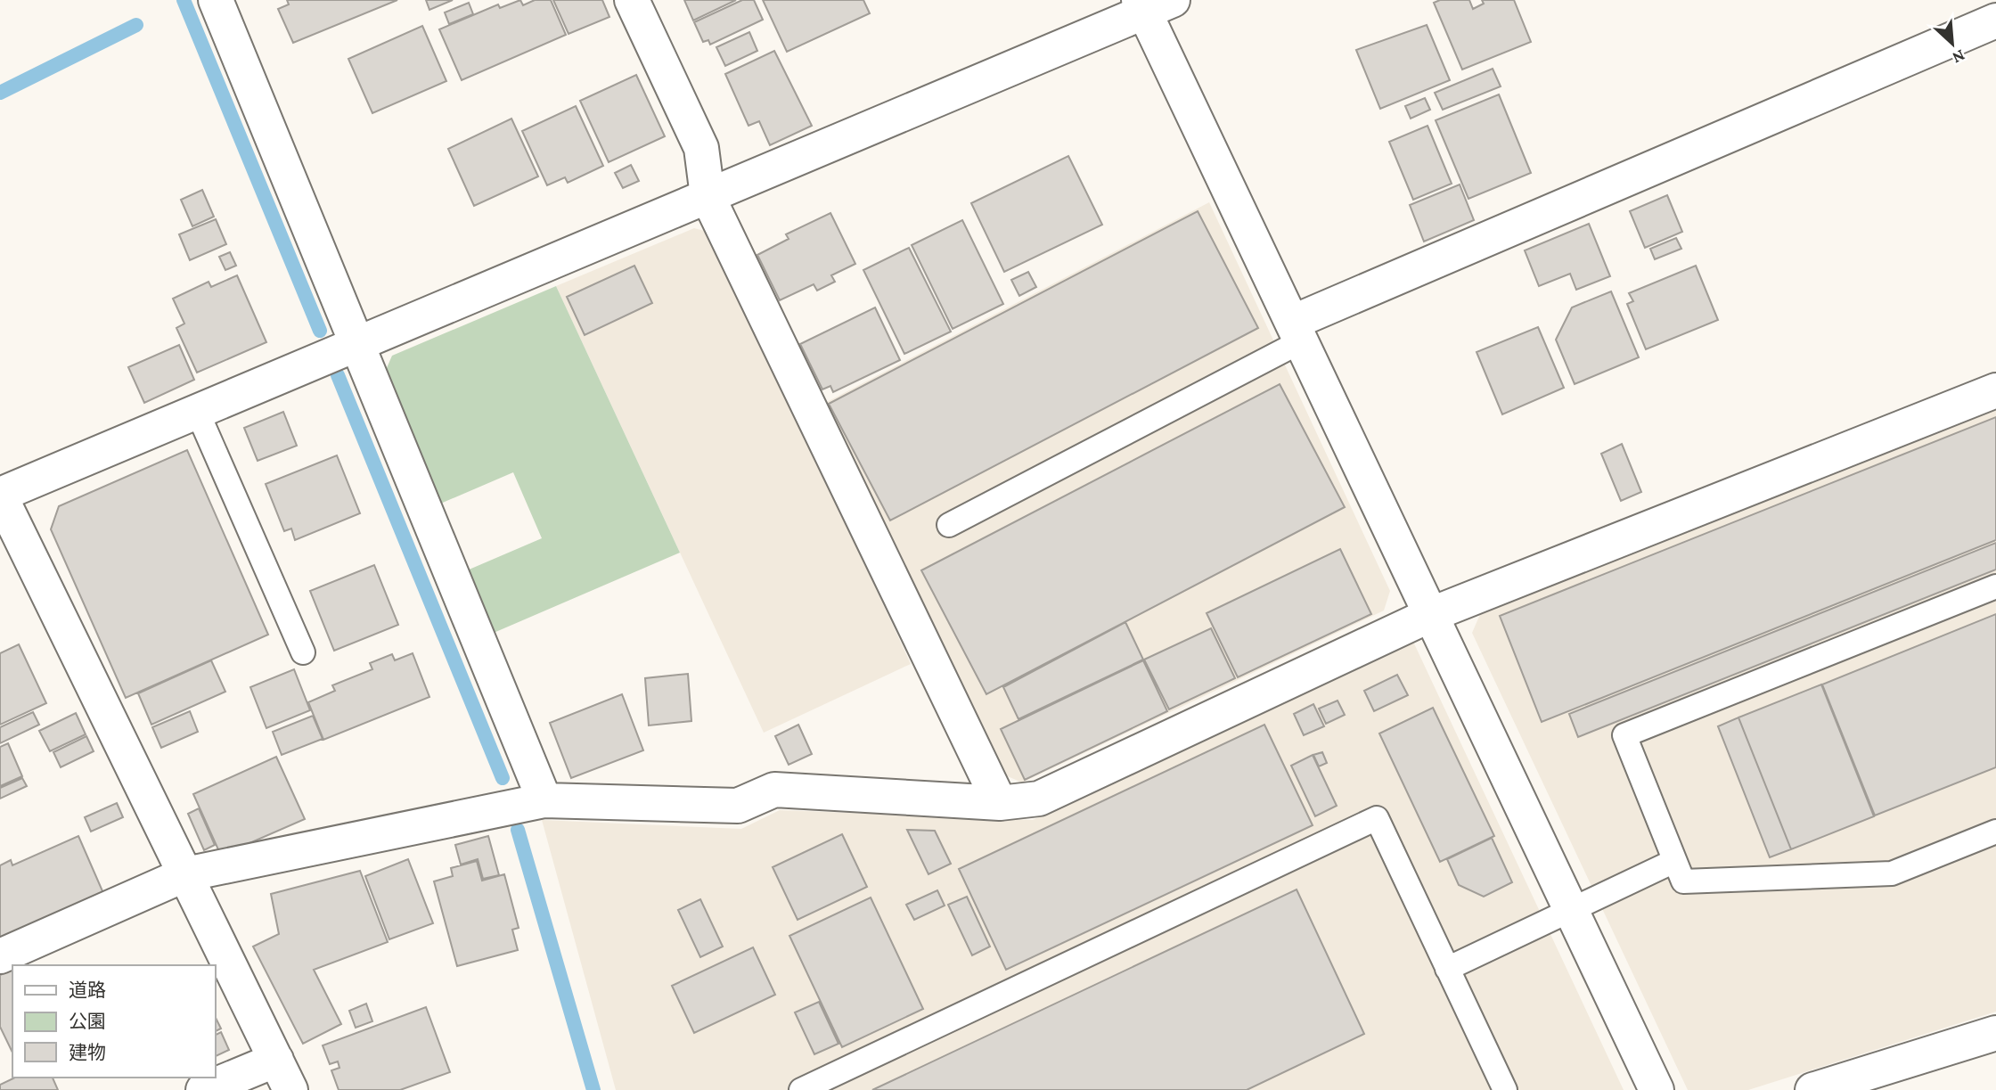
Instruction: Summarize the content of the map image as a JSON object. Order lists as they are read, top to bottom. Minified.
{"legend":["道路","公園","建物"],"north":"bottom right"}
